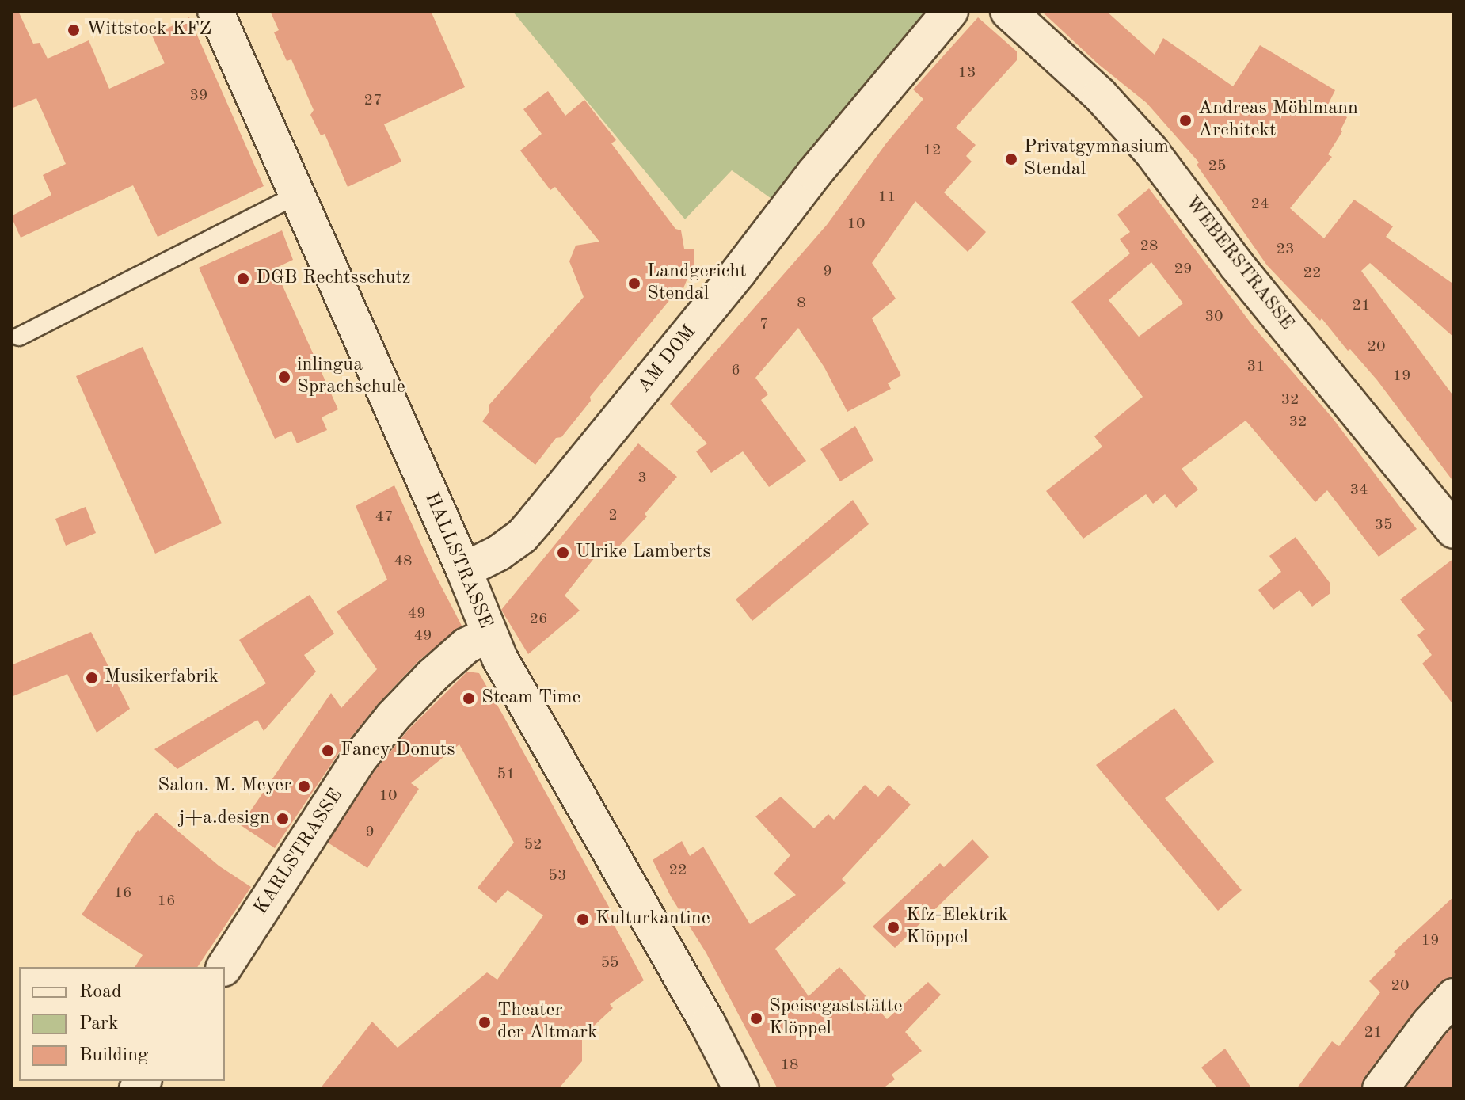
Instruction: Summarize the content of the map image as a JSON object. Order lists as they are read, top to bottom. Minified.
{"streets":{"street":["WEBERSTRASSE","AM DOM","HALLSTRASSE","KARLSTRASSE"]},"crossings":[["AM DOM","HALLSTRASSE"],["HALLSTRASSE","KARLSTRASSE"]],"places":["Wittstock KFZ","Andreas Möhlmann Architekt","Privatgymnasium Stendal","DGB Rechtsschutz","Landgericht Stendal","inlingua Sprachschule","Ulrike Lamberts","Musikerfabrik","Steam Time","Fancy Donuts","Salon. M. Meyer","j+a.design","Kulturkantine","Kfz-Elektrik Klöppel","Speisegaststätte Klöppel","Theater der Altmark"],"house_numbers":["13","39","27","12","25","11","24","10","28","23","29","9","22","8","21","30","7","20","31","6","19","32","32","3","34","2","47","35","48","49","26","49","51","10","9","52","22","53","16","16","19","55","20","21","18"],"legend":["Road","Park","Building"]}
